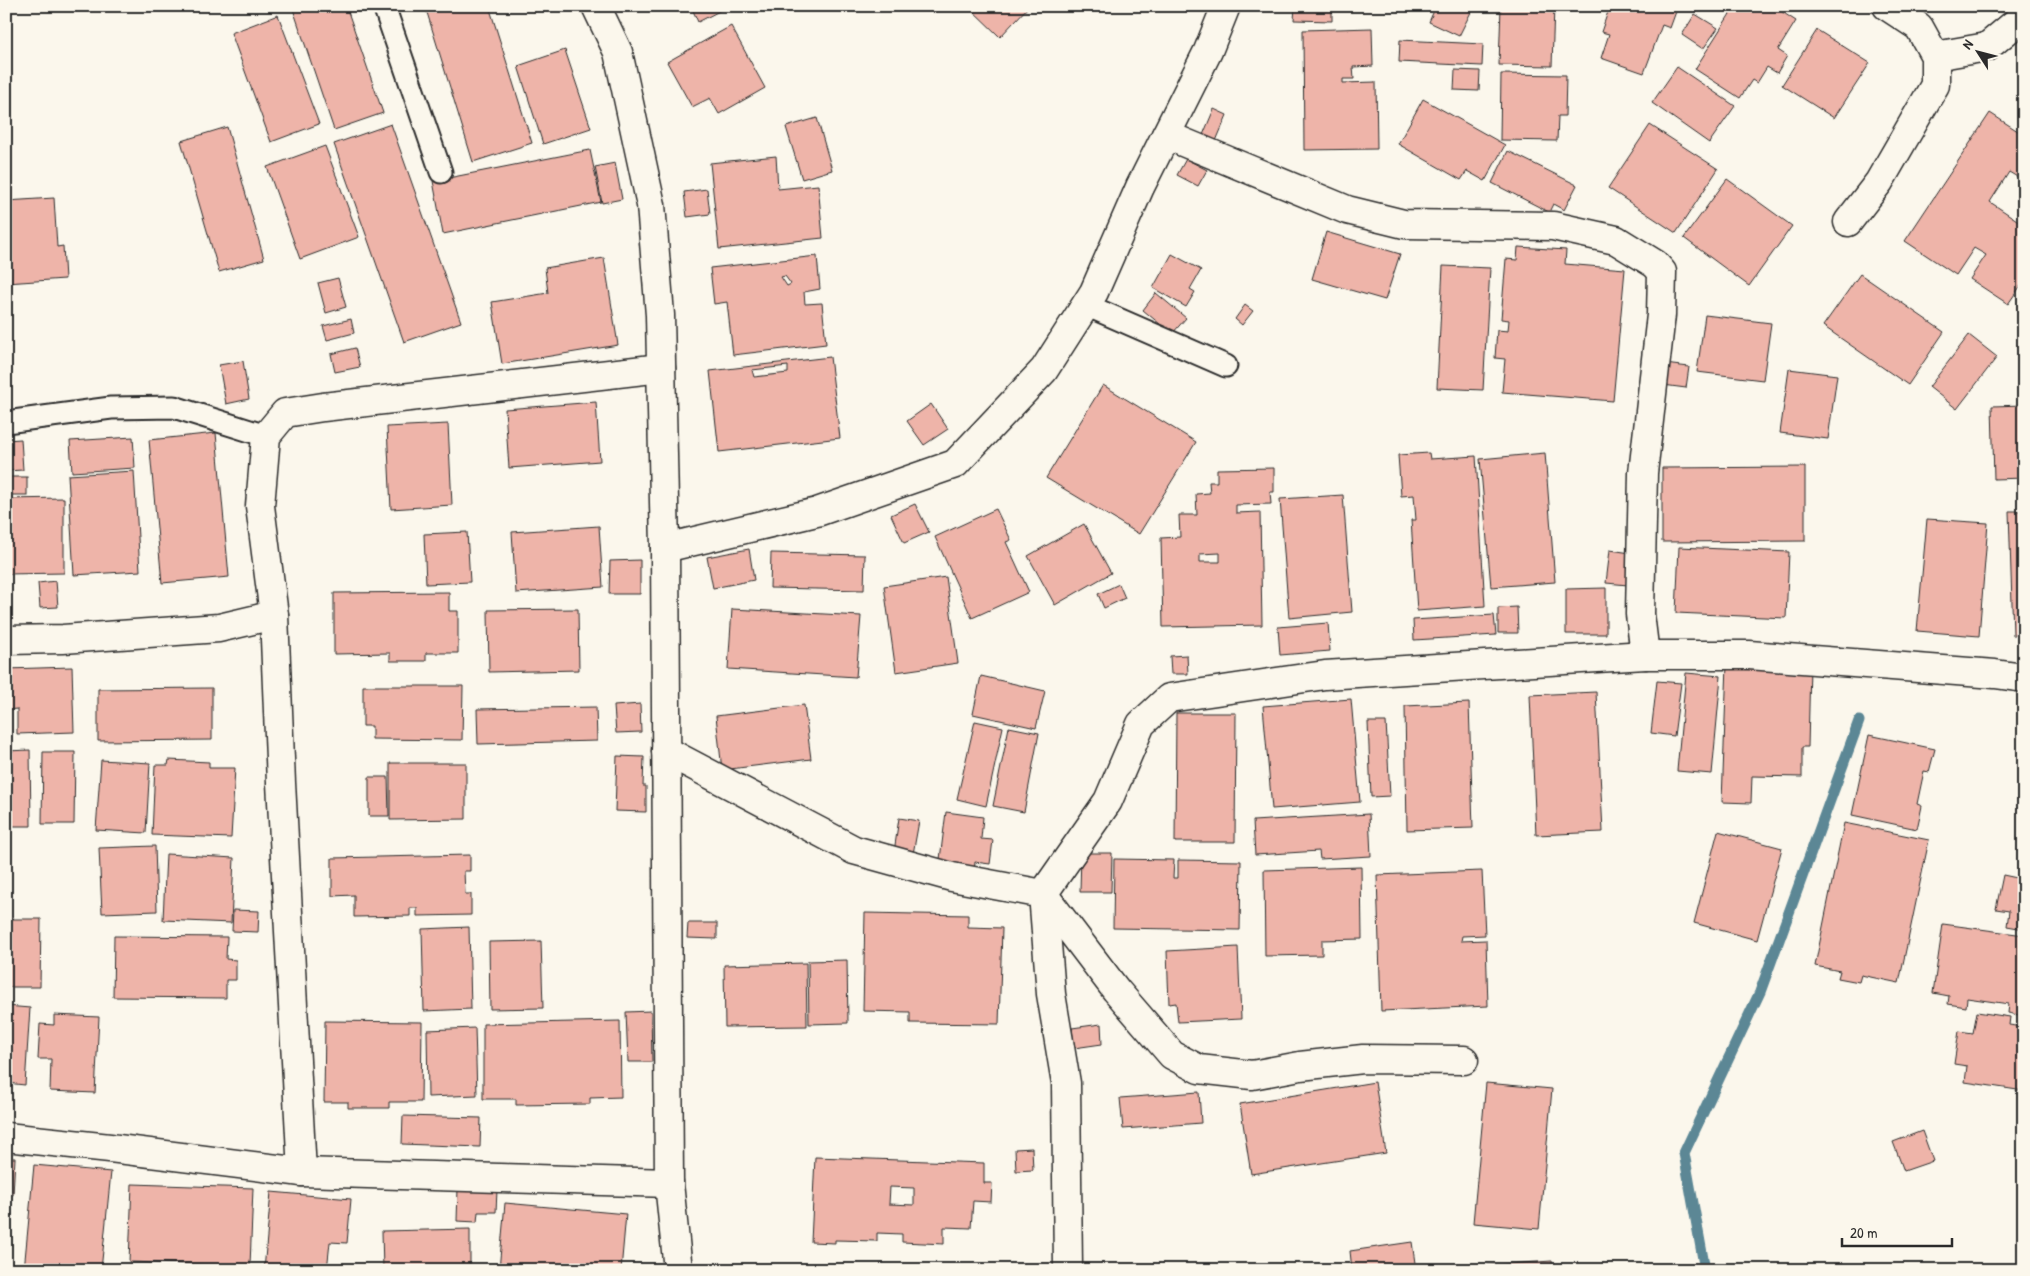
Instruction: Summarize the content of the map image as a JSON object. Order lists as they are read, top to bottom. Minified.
{"scale_bar":"20 m","north":"top left"}
